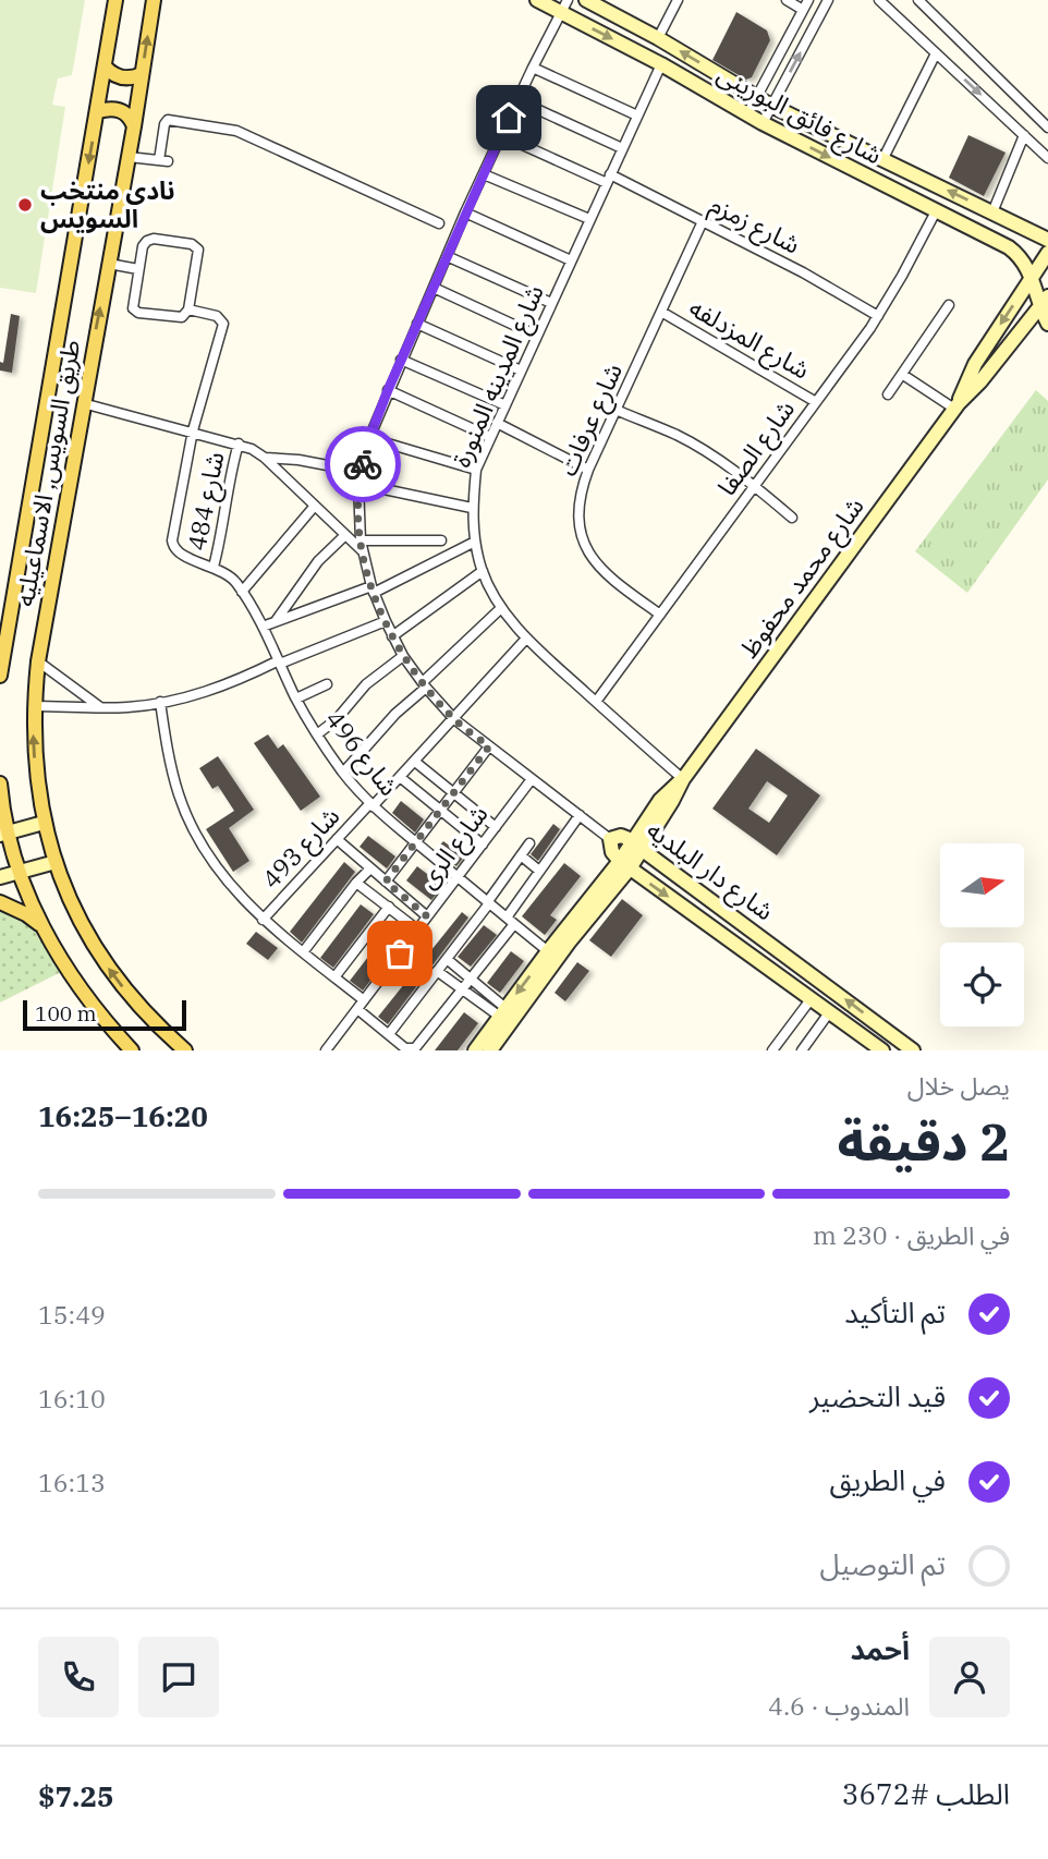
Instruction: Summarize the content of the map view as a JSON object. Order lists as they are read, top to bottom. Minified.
{"streets":{"main road":["طريق السويس, الاسماعيليه"],"street":["شارع فائق البورينى","شارع زمزم","شارع المزدلفه","شارع المدينه المنورة","شارع عرفات","شارع الصفا","شارع 484","شارع محمد محفوظ","شارع 496","شارع الرى","شارع 493","شارع دار البلديه"]},"crossings":[["شارع فائق البورينى","شارع المدينه المنورة"],["شارع فائق البورينى","شارع الصفا"],["شارع فائق البورينى","شارع محمد محفوظ"],["شارع زمزم","شارع المدينه المنورة"],["شارع زمزم","شارع عرفات"],["شارع زمزم","شارع الصفا"],["شارع المزدلفه","شارع عرفات"],["شارع المزدلفه","شارع الصفا"],["شارع المدينه المنورة","شارع الصفا"],["شارع المدينه المنورة","شارع محمد محفوظ"],["شارع المدينه المنورة","شارع 493"],["شارع عرفات","شارع الصفا"],["شارع 484","شارع 496"],["شارع محمد محفوظ","شارع 496"],["شارع محمد محفوظ","شارع دار البلديه"],["شارع 496","شارع الرى"],["شارع 496","شارع 493"]],"places":["نادي منتخب السويس"],"scale_bar":"100 m","north":"right","page":{"scale":"100 m","heading":["2 دقيقة","يصل خلال","16:20–16:25"],"panel":["أحمد","المندوب · 4.6","الطلب #3672","$7.25"],"bar":"في الطريق · 230 m","list":[["تم التأكيد","15:49"],["قيد التحضير","16:10"],["في الطريق","16:13"],"تم التوصيل"]}}
